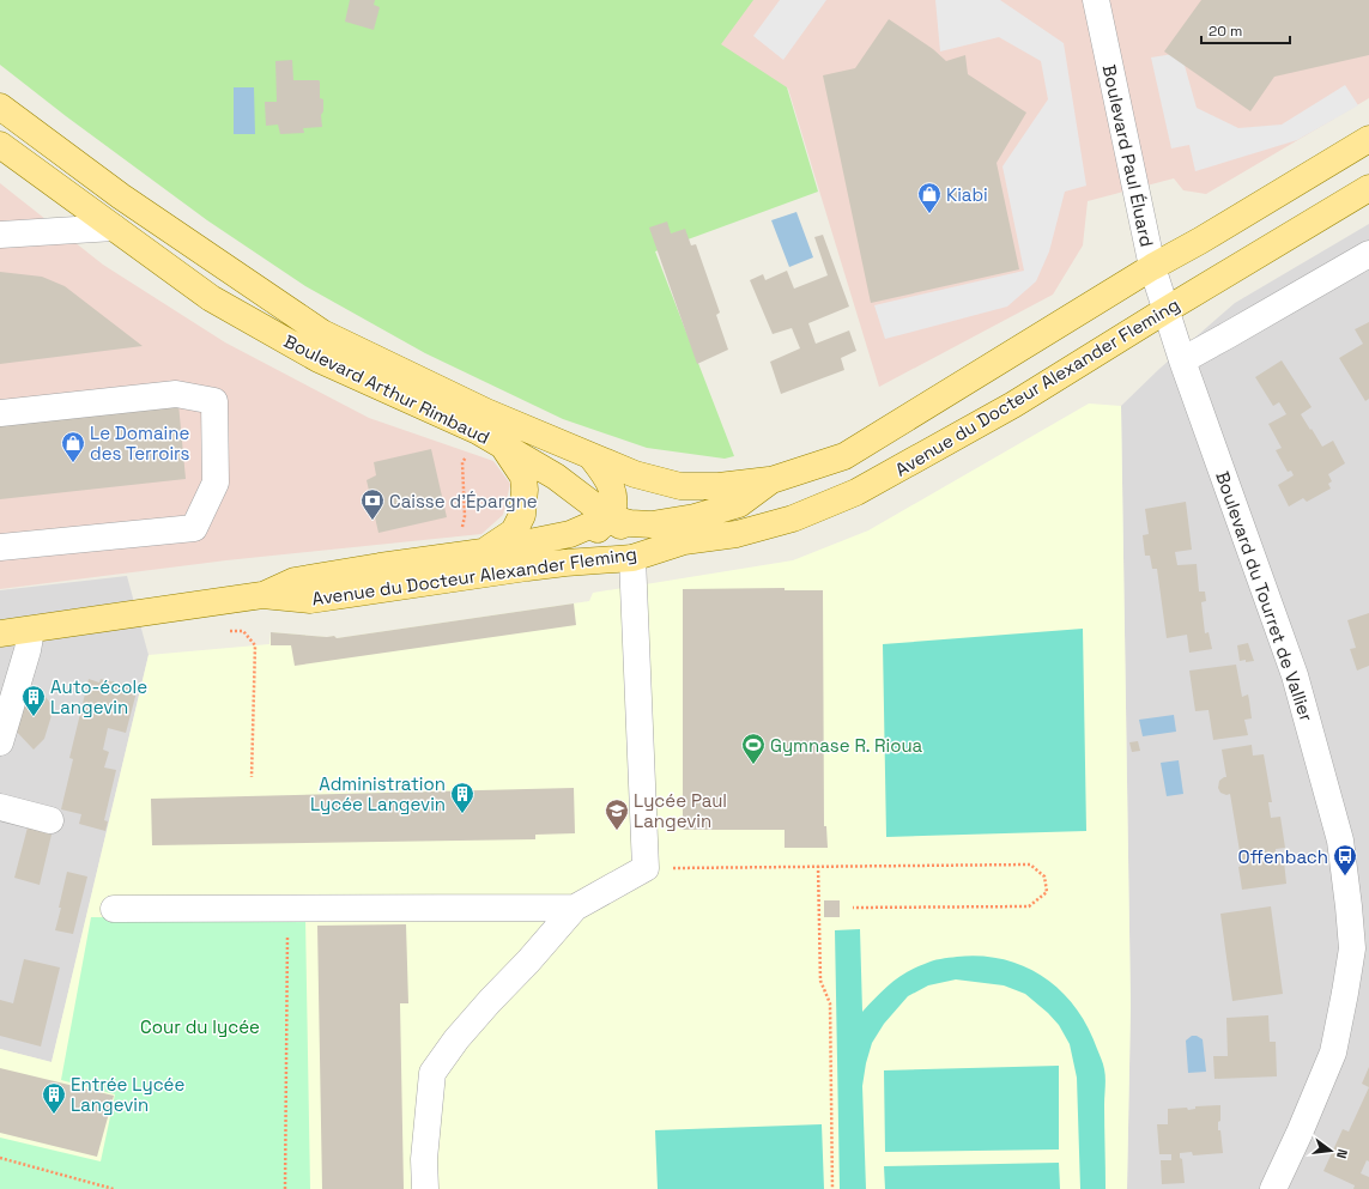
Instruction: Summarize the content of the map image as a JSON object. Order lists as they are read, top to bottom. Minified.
{"streets":{"main road":["Avenue du Docteur Alexander Fleming","Boulevard Arthur Rimbaud"],"street":["Boulevard Paul Éluard","Boulevard du Tourret de Vallier"]},"crossings":[["Boulevard Paul Éluard","Avenue du Docteur Alexander Fleming"],["Boulevard Paul Éluard","Boulevard du Tourret de Vallier"],["Avenue du Docteur Alexander Fleming","Boulevard Arthur Rimbaud"],["Avenue du Docteur Alexander Fleming","Boulevard du Tourret de Vallier"]],"parks":["Cour du lycée"],"places":{"shop":["Kiabi","Le Domaine des Terroirs"],"bank":["Caisse d'Épargne"],"building":["Auto-école Langevin","Administration Lycée Langevin","Entrée Lycée Langevin"],"sports":["Gymnase R. Rioua"],"school or university":["Lycée Paul Langevin"],"bus stop":["Offenbach"]},"scale_bar":"20 m","north":"right"}
